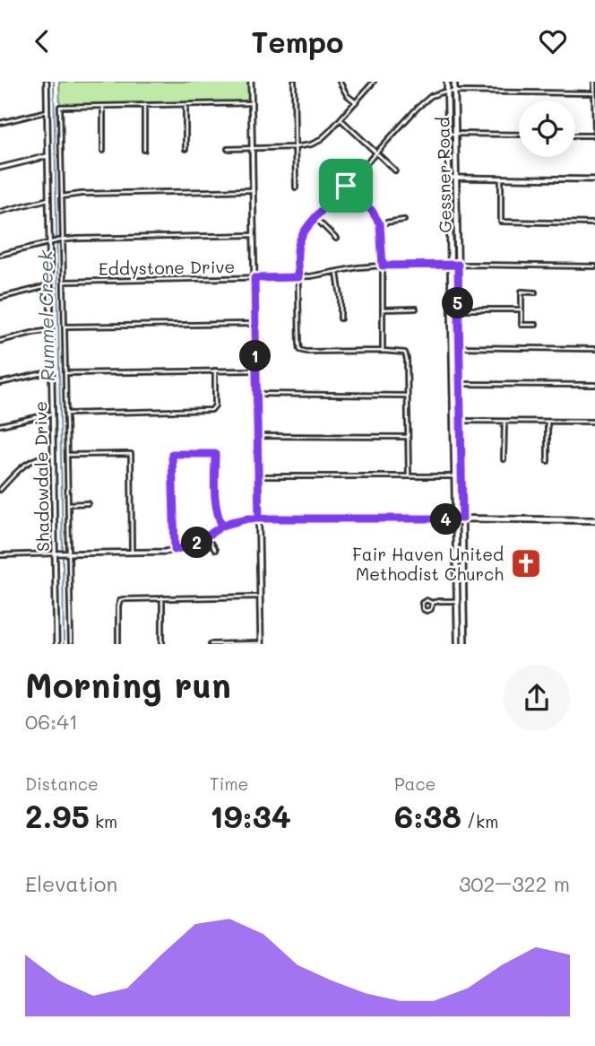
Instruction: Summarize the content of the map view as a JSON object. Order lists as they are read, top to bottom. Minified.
{"streets":{"main road":["Gessner Road"],"street":["Eddystone Drive","Shadowdale Drive"]},"crossings":[["Gessner Road","Eddystone Drive"],["Eddystone Drive","Shadowdale Drive"]],"water":["Rummel Creek"],"places":{"church":["Fair Haven United Methodist Church"]},"page":{"header":"Tempo","pins":["5","1","4","2"],"heading":["Morning run","06:41"],"stats":[["Distance","2.95 km"],["Time","19:34"],["Pace","6:38 /km"]],"chart":["Elevation","302–322 m"]}}
